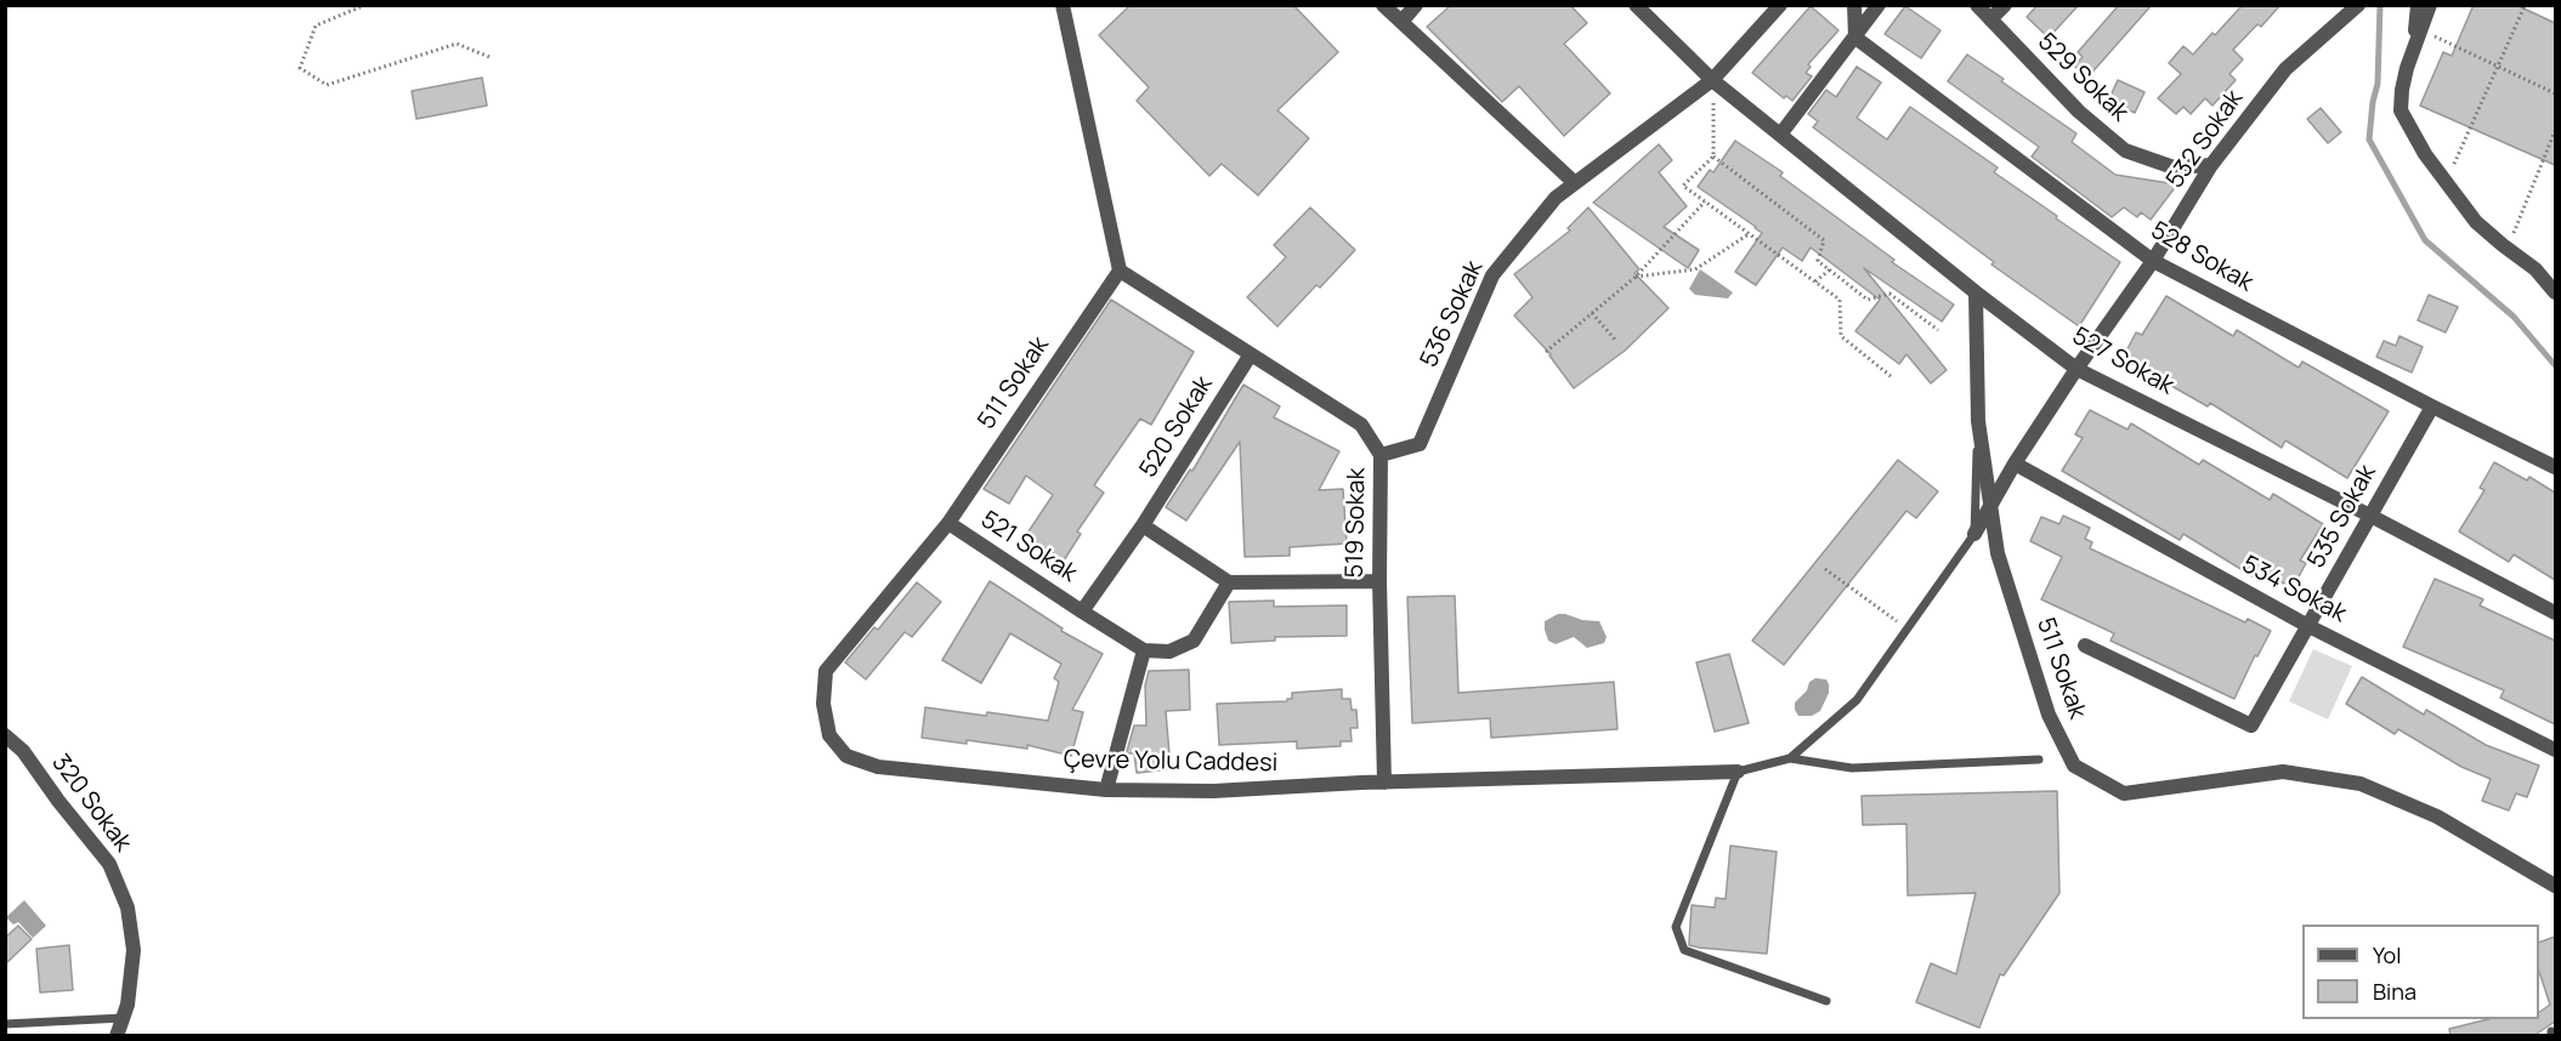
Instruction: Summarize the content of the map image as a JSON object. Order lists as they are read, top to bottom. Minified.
{"streets":{"street":["529 Sokak","532 Sokak","528 Sokak","536 Sokak","527 Sokak","511 Sokak","520 Sokak","535 Sokak","519 Sokak","521 Sokak","534 Sokak","Çevre Yolu Caddesi","320 Sokak"]},"crossings":[["529 Sokak","532 Sokak"],["532 Sokak","528 Sokak"],["532 Sokak","527 Sokak"],["532 Sokak","511 Sokak"],["532 Sokak","534 Sokak"],["528 Sokak","535 Sokak"],["536 Sokak","527 Sokak"],["536 Sokak","519 Sokak"],["527 Sokak","511 Sokak"],["527 Sokak","535 Sokak"],["511 Sokak","519 Sokak"],["511 Sokak","521 Sokak"],["511 Sokak","Çevre Yolu Caddesi"],["520 Sokak","519 Sokak"],["520 Sokak","521 Sokak"],["535 Sokak","534 Sokak"],["519 Sokak","Çevre Yolu Caddesi"],["521 Sokak","Çevre Yolu Caddesi"]],"legend":["Yol","Bina"]}
